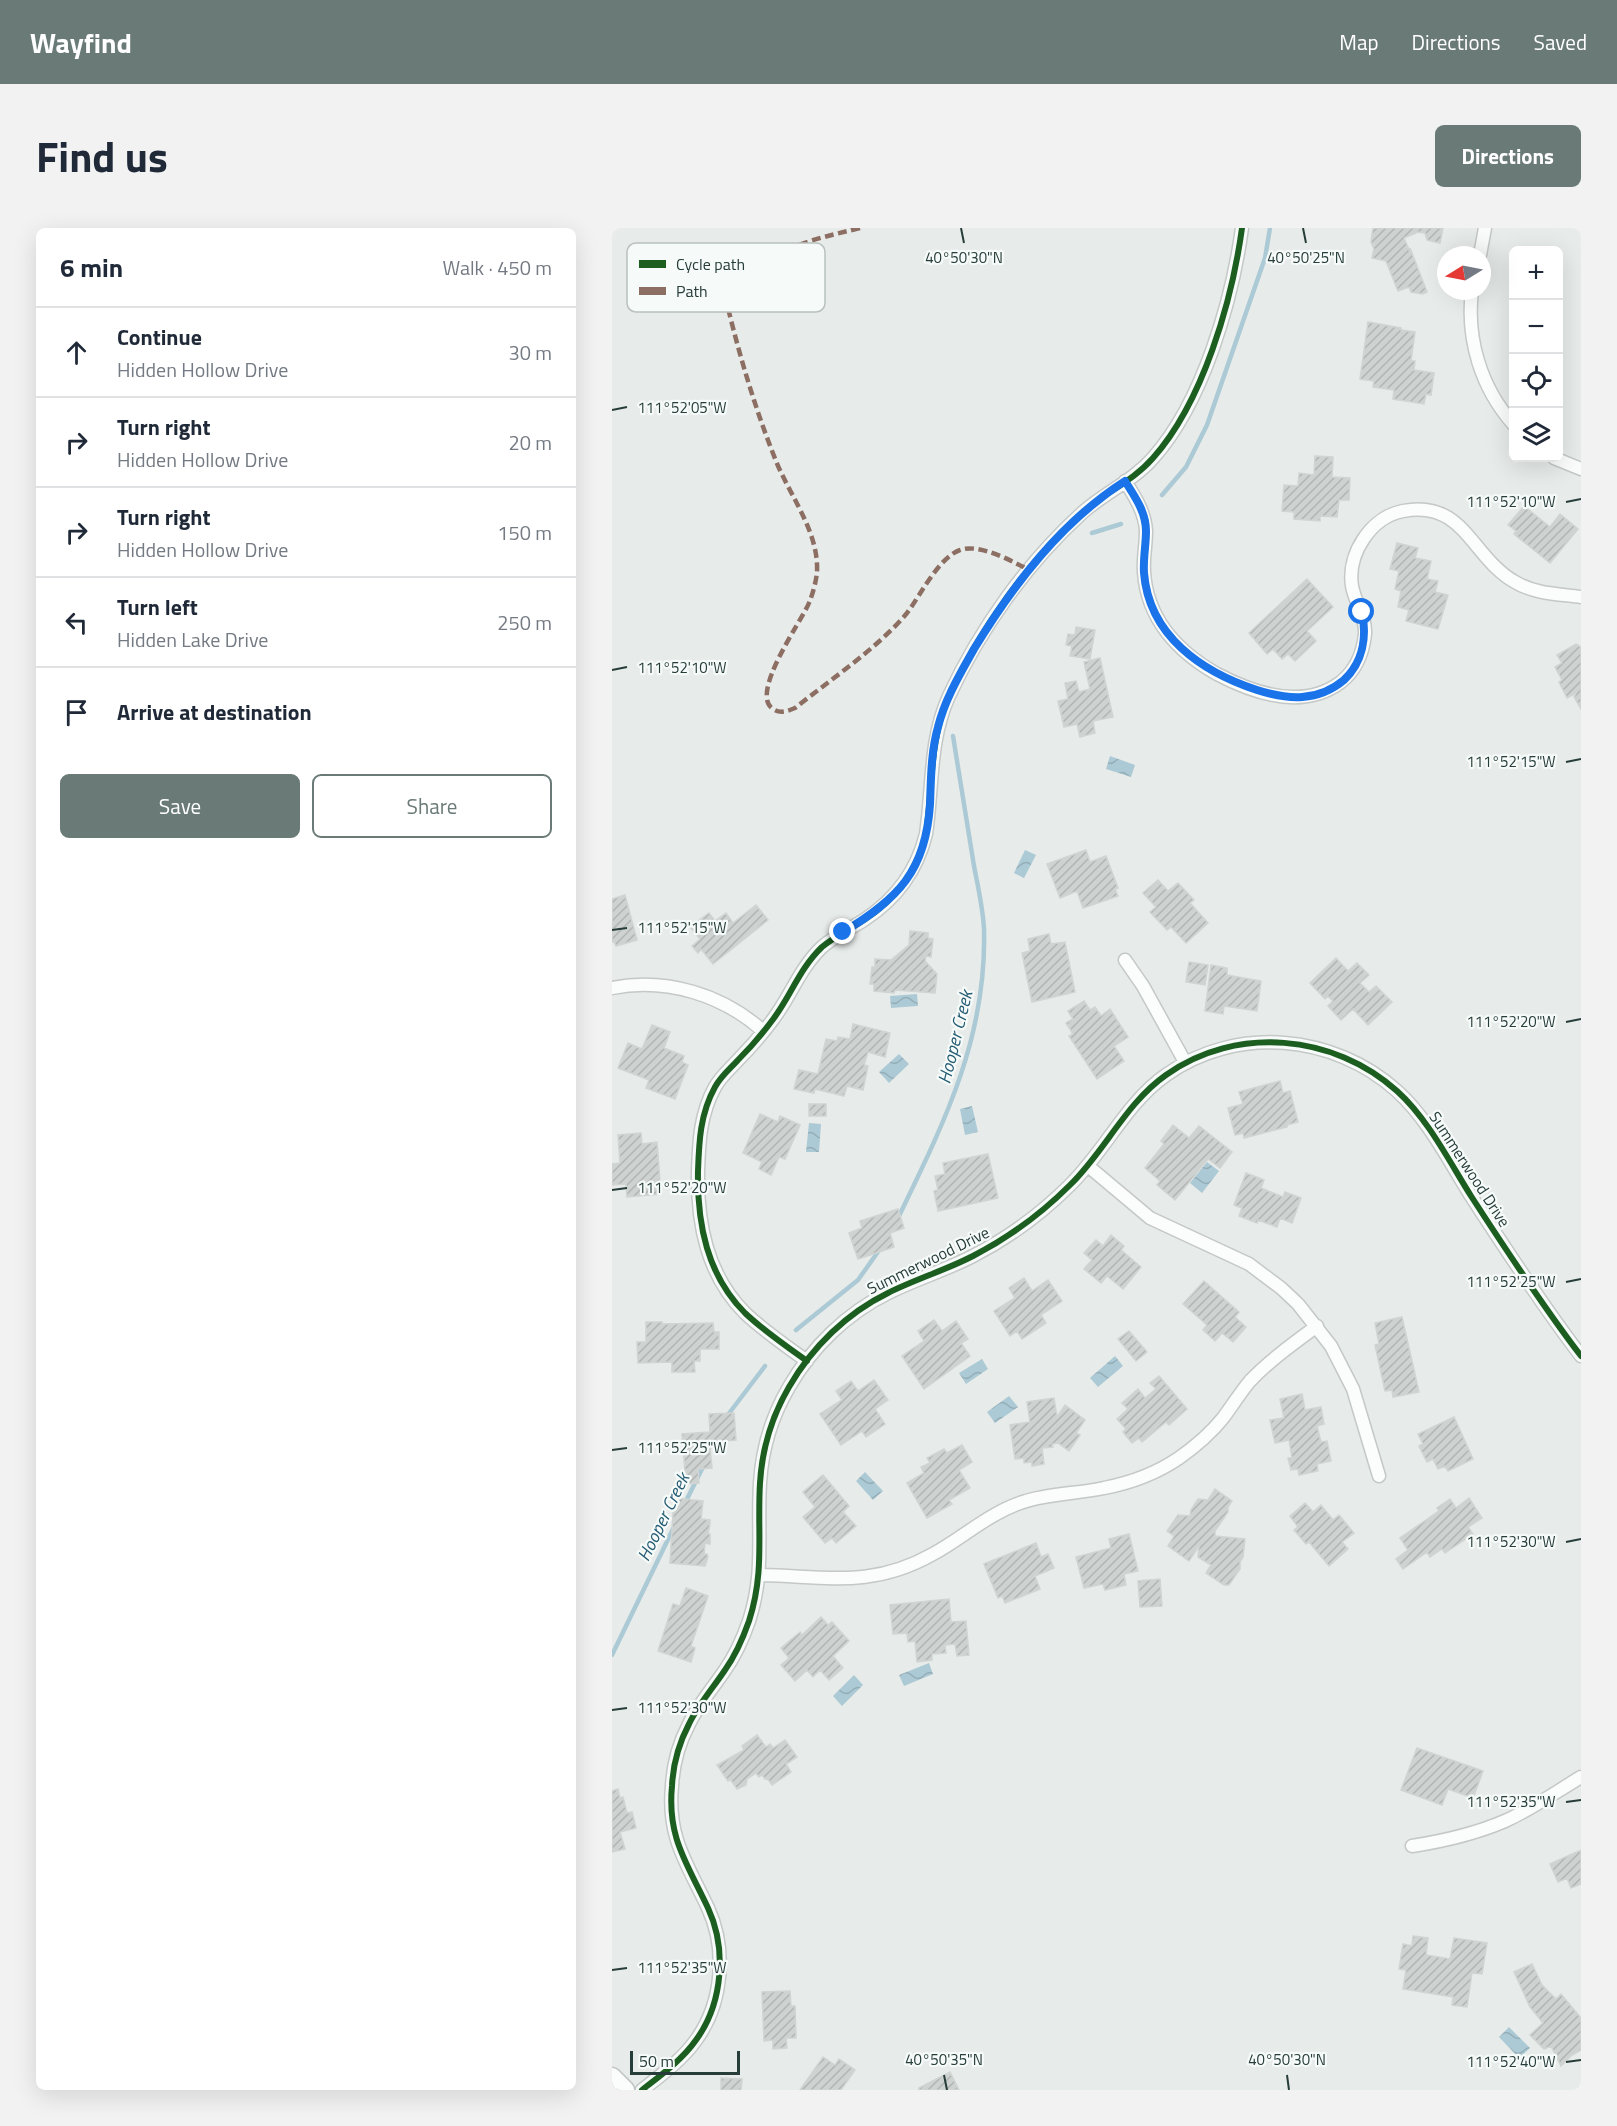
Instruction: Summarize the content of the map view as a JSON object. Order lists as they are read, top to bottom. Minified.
{"streets":{"street":["Summerwood Drive"]},"water":["Hooper Creek"],"legend":["Cycle path","Path"],"scale_bar":"50 m","north":"left","page":{"header":"Wayfind","nav":["Map","Directions","Saved"],"title":"Find us","buttons":["Directions",["Save","Share"]],"heading":["6 min","Walk · 450 m"],"map_buttons":["+","−"],"list":[["Continue","Hidden Hollow Drive","30 m"],["Turn right","Hidden Hollow Drive","20 m"],["Turn right","Hidden Hollow Drive","150 m"],["Turn left","Hidden Lake Drive","250 m"],"Arrive at destination"],"scale":"50 m"},"coordinates":["40°50'30\"N","40°50'25\"N","111°52'05\"W","111°52'10\"W","111°52'15\"W","111°52'20\"W","111°52'25\"W","111°52'30\"W","111°52'35\"W","40°50'35\"N","111°52'40\"W"]}
